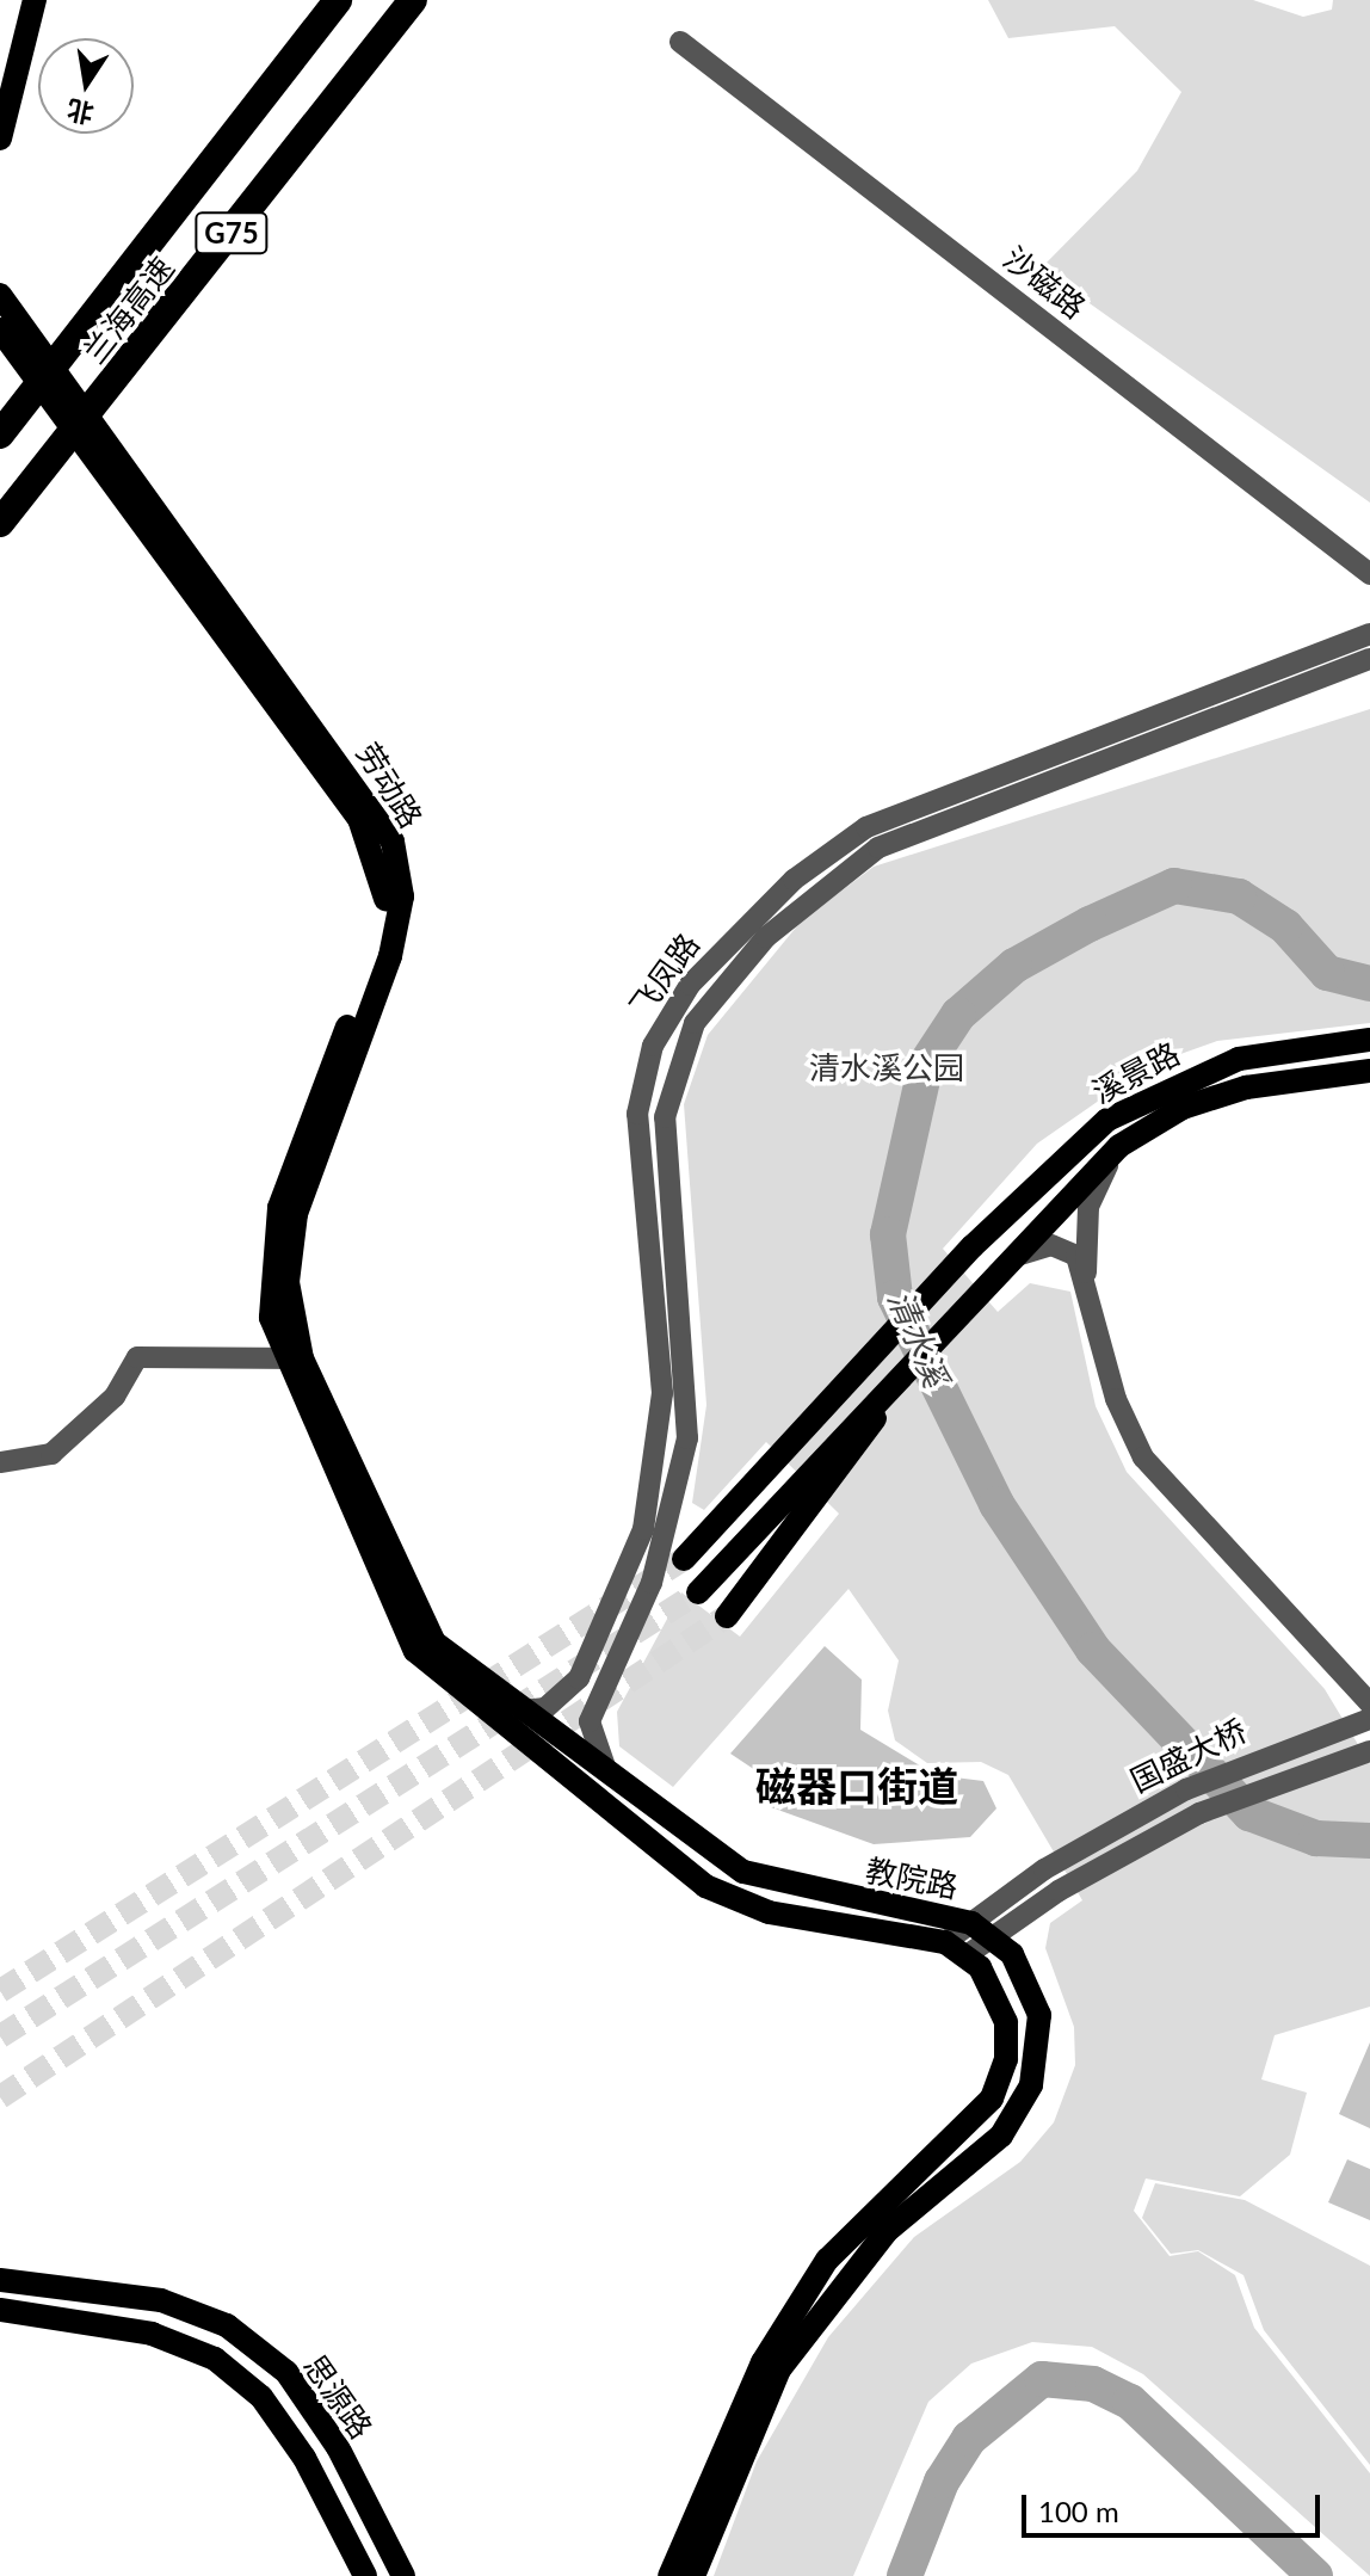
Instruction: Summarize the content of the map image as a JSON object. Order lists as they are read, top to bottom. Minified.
{"streets":{"highway":["G75","兰海高速"],"main road":["劳动路","溪景路","教院路","思源路"],"street":["沙磁路","飞凤路","国盛大桥"]},"crossings":[["劳动路","教院路"],["飞凤路","教院路"],["国盛大桥","教院路"]],"districts":["磁器口街道"],"water":["清水溪"],"parks":["清水溪公园"],"scale_bar":"100 m","north":"bottom"}
